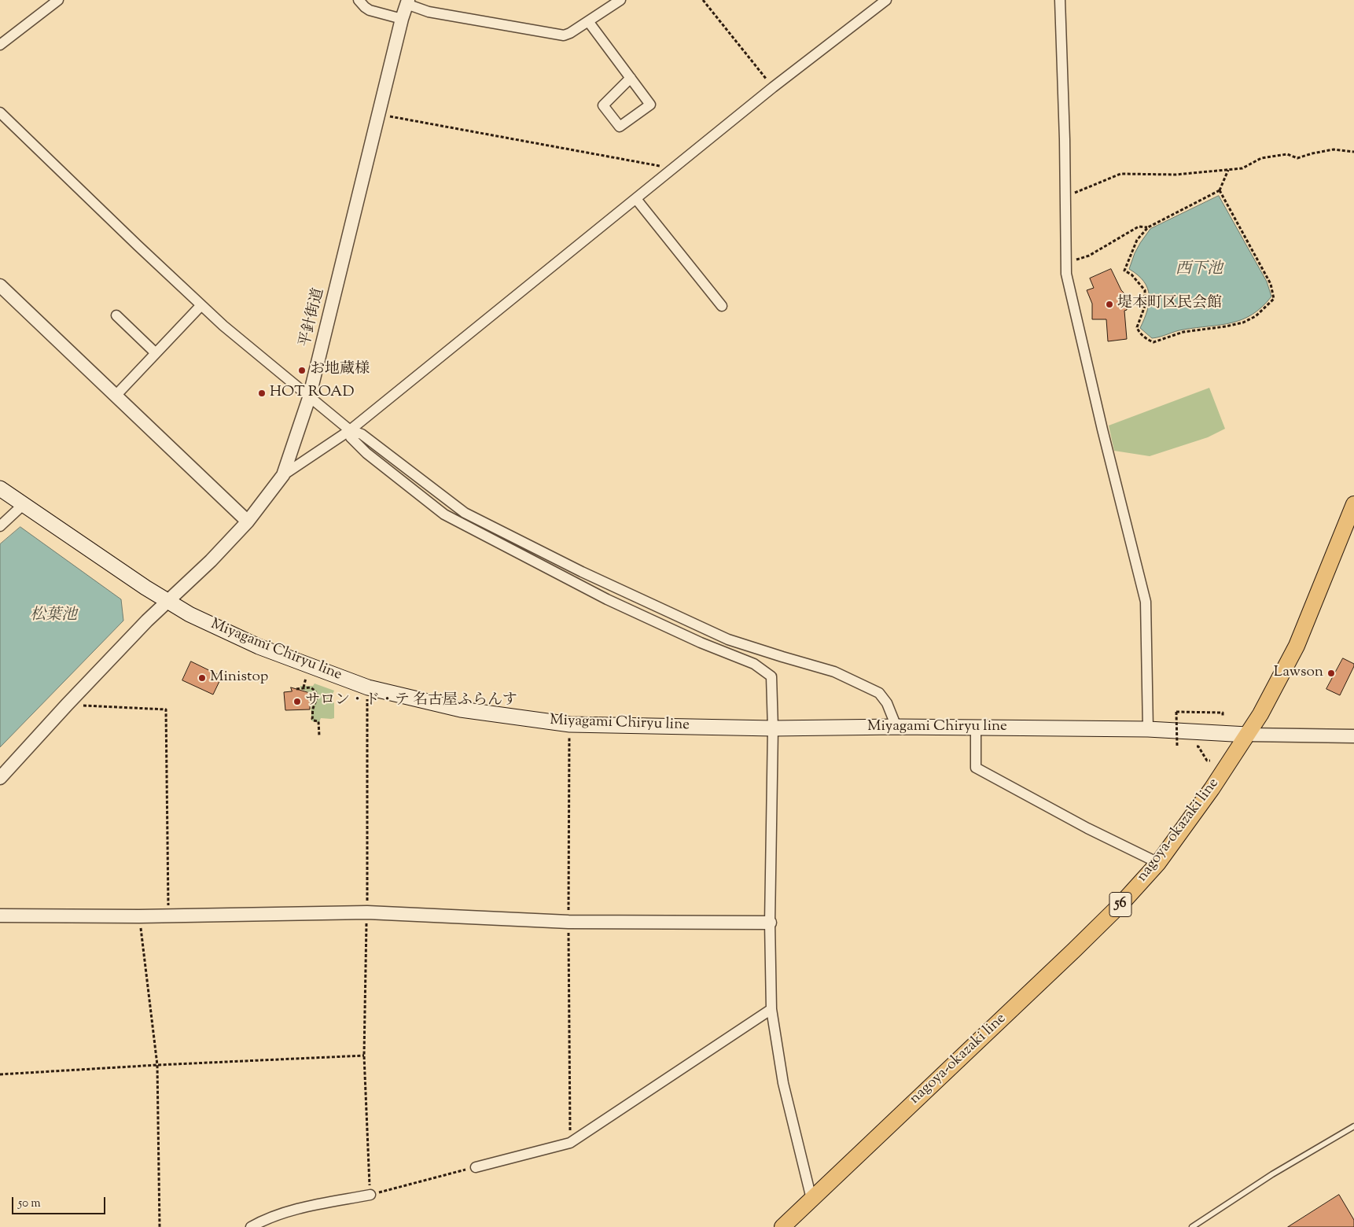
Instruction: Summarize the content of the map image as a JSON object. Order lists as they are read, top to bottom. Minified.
{"streets":{"main road":["Miyagami Chiryu line","nagoya-okazaki line","56"],"street":["平針街道"]},"crossings":[["平針街道","Miyagami Chiryu line"],["Miyagami Chiryu line","nagoya-okazaki line"]],"water":["西下池","松葉池"],"places":["堤本町区民会館","お地蔵様","HOT ROAD","Lawson","Ministop","サロン・ド・テ 名古屋ふらんす"],"scale_bar":"50 m"}
